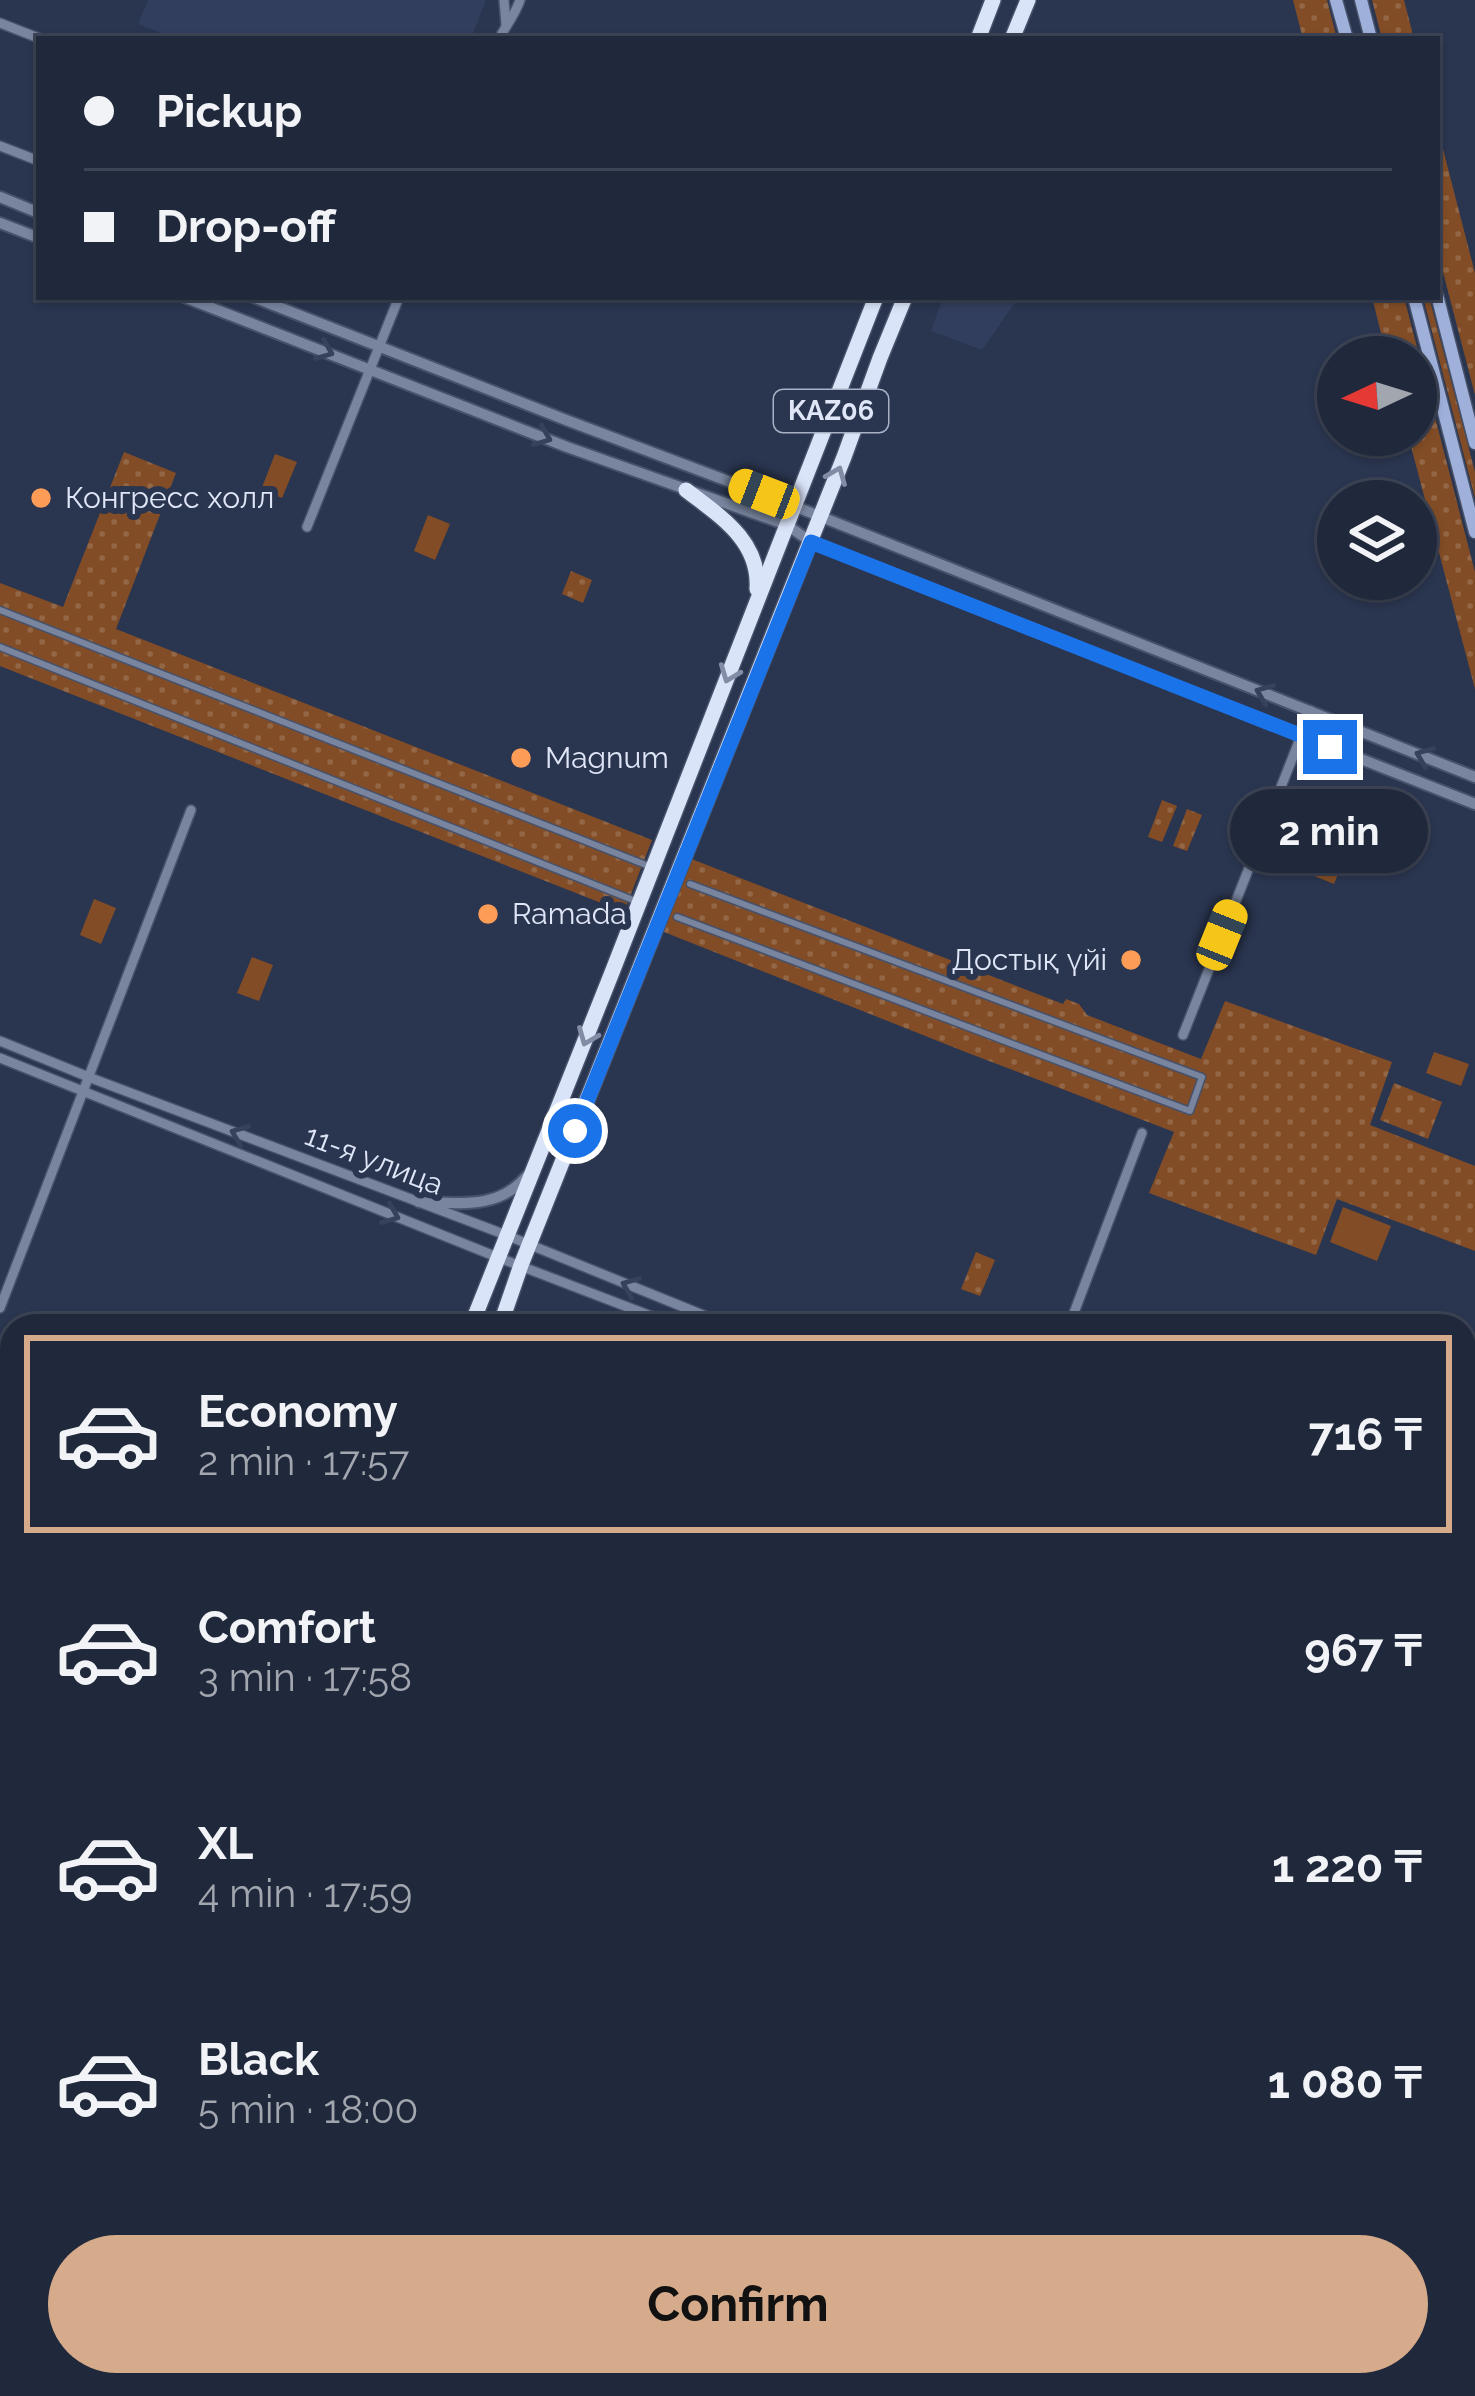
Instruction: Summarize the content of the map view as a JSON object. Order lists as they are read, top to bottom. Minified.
{"streets":{"highway":["KАZ06"],"street":["11-я улица"]},"crossings":[["KАZ06","11-я улица"]],"places":["Конгресс холл","Magnum","Ramada","Достық үйі"],"north":"left","page":{"banner":["Pickup","Drop-off"],"bubble":"2 min","list":[{"name":"Economy","note":"2 min · 17:57","value":"716 ₸"},{"name":"Comfort","note":"3 min · 17:58","value":"967 ₸"},{"name":"XL","note":"4 min · 17:59","value":"1 220 ₸"},{"name":"Black","note":"5 min · 18:00","value":"1 080 ₸"}],"buttons":"Confirm"}}
